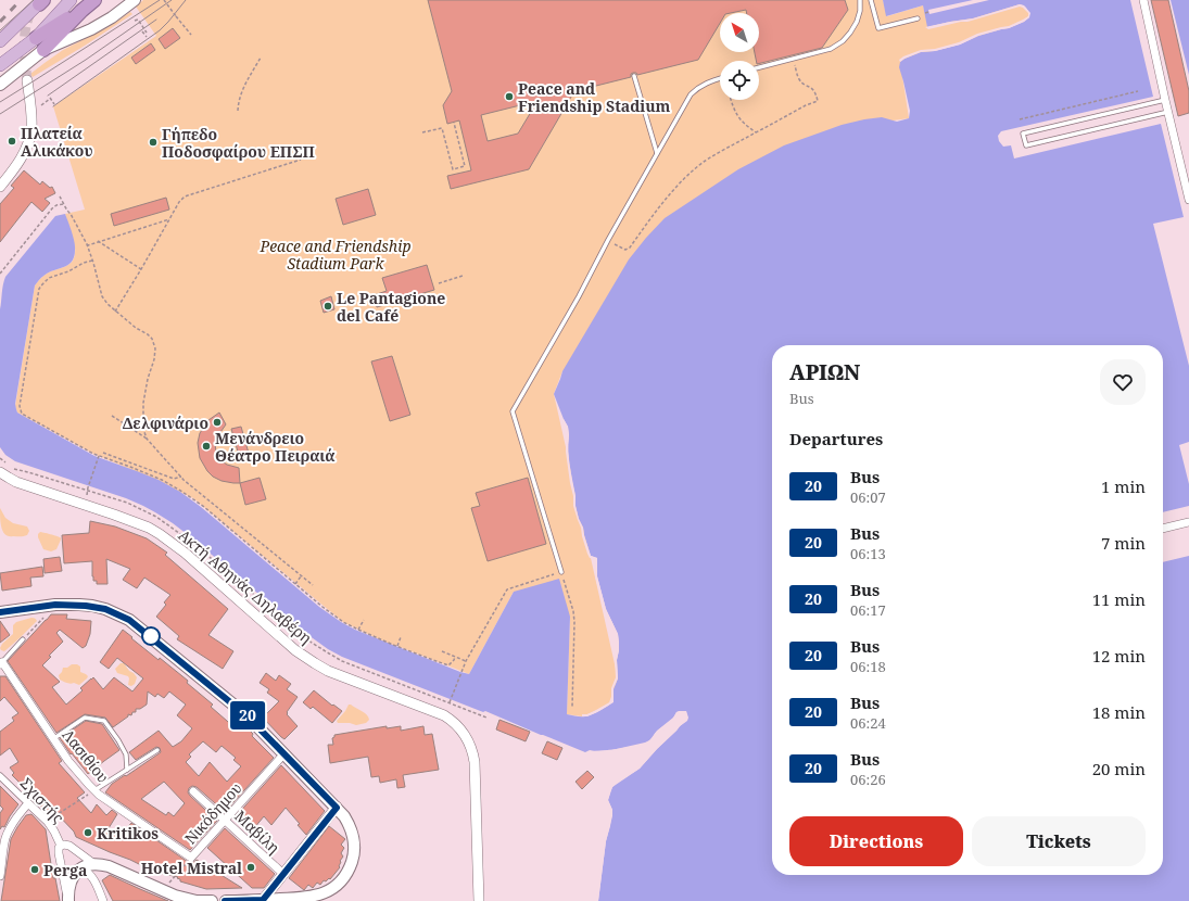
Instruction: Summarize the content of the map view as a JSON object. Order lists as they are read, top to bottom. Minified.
{"streets":{"street":["Ακτή Αθηνάς Δηλαβέρη","Λασιθίου","Σχιστής","Νικόδημου","Μαβίλη"]},"crossings":[["Λασιθίου","Νικόδημου"],["Νικόδημου","Μαβίλη"]],"parks":["Peace and Friendship Stadium Park"],"places":["Peace and Friendship Stadium","Πλατεία Αλικάκου","Γήπεδο Ποδοσφαίρου ΕΠΣΠ","Le Pantagione del Café","Δελφινάριο","Μενάνδρειο Θέατρο Πειραιά","Kritikos","Hotel Mistral","Perga"],"lines":["bus line 20"],"north":"top left","page":{"on_map":"20","heading":[["ΑΡΙΩΝ","Bus"],"Departures"],"list":[{"mark":"20","name":"Bus","note":"06:07","value":"1 min"},{"mark":"20","name":"Bus","note":"06:13","value":"7 min"},{"mark":"20","name":"Bus","note":"06:17","value":"11 min"},{"mark":"20","name":"Bus","note":"06:18","value":"12 min"},{"mark":"20","name":"Bus","note":"06:24","value":"18 min"},{"mark":"20","name":"Bus","note":"06:26","value":"20 min"}],"buttons":["Directions","Tickets"]}}
